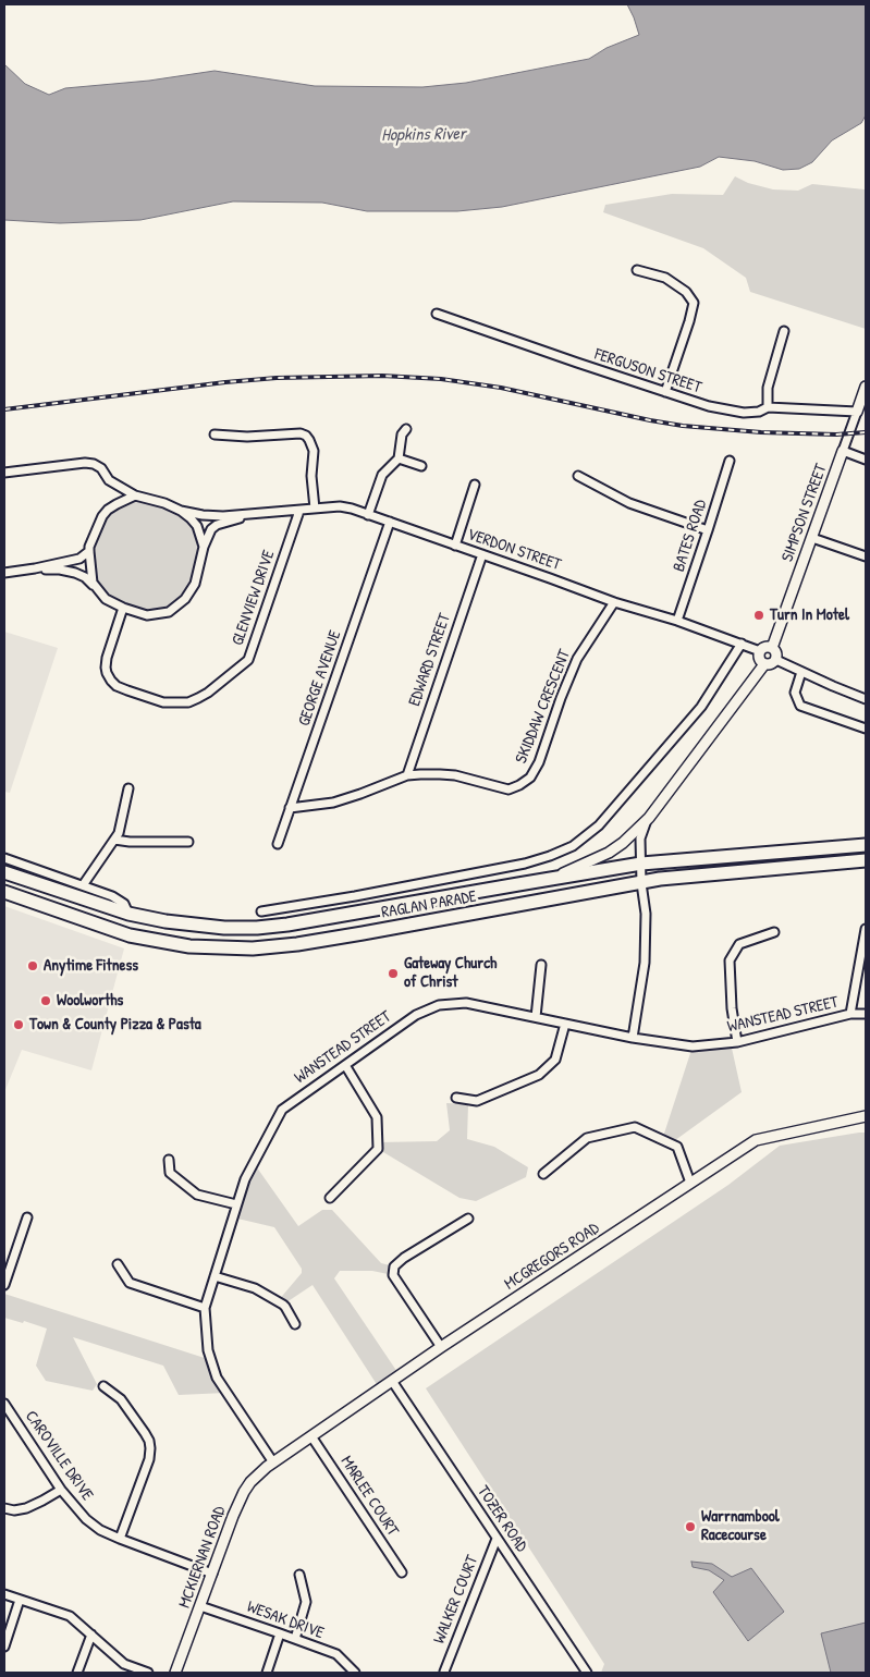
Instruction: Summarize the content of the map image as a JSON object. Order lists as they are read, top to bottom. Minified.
{"streets":{"highway":["RAGLAN PARADE"],"street":["FERGUSON STREET","SIMPSON STREET","BATES ROAD","VERDON STREET","GLENVIEW DRIVE","EDWARD STREET","GEORGE AVENUE","SKIDDAW CRESCENT","WANSTEAD STREET","MCGREGORS ROAD","CAROVILLE DRIVE","MARLEE COURT","TOZER ROAD","MCKIERNAN ROAD","WALKER COURT","WESAK DRIVE"]},"crossings":[["FERGUSON STREET","SIMPSON STREET"],["SIMPSON STREET","VERDON STREET"],["BATES ROAD","VERDON STREET"],["VERDON STREET","GLENVIEW DRIVE"],["VERDON STREET","EDWARD STREET"],["VERDON STREET","GEORGE AVENUE"],["VERDON STREET","SKIDDAW CRESCENT"],["VERDON STREET","RAGLAN PARADE"],["EDWARD STREET","SKIDDAW CRESCENT"],["GEORGE AVENUE","SKIDDAW CRESCENT"],["WANSTEAD STREET","MCGREGORS ROAD"],["WANSTEAD STREET","MCKIERNAN ROAD"],["MCGREGORS ROAD","MARLEE COURT"],["MCGREGORS ROAD","TOZER ROAD"],["MCGREGORS ROAD","MCKIERNAN ROAD"],["CAROVILLE DRIVE","MCKIERNAN ROAD"],["TOZER ROAD","WALKER COURT"],["MCKIERNAN ROAD","WESAK DRIVE"]],"water":["Hopkins River"],"places":["Turn In Motel","Anytime Fitness","Gateway Church of Christ","Woolworths","Town & County Pizza & Pasta","Warrnambool Racecourse"]}
